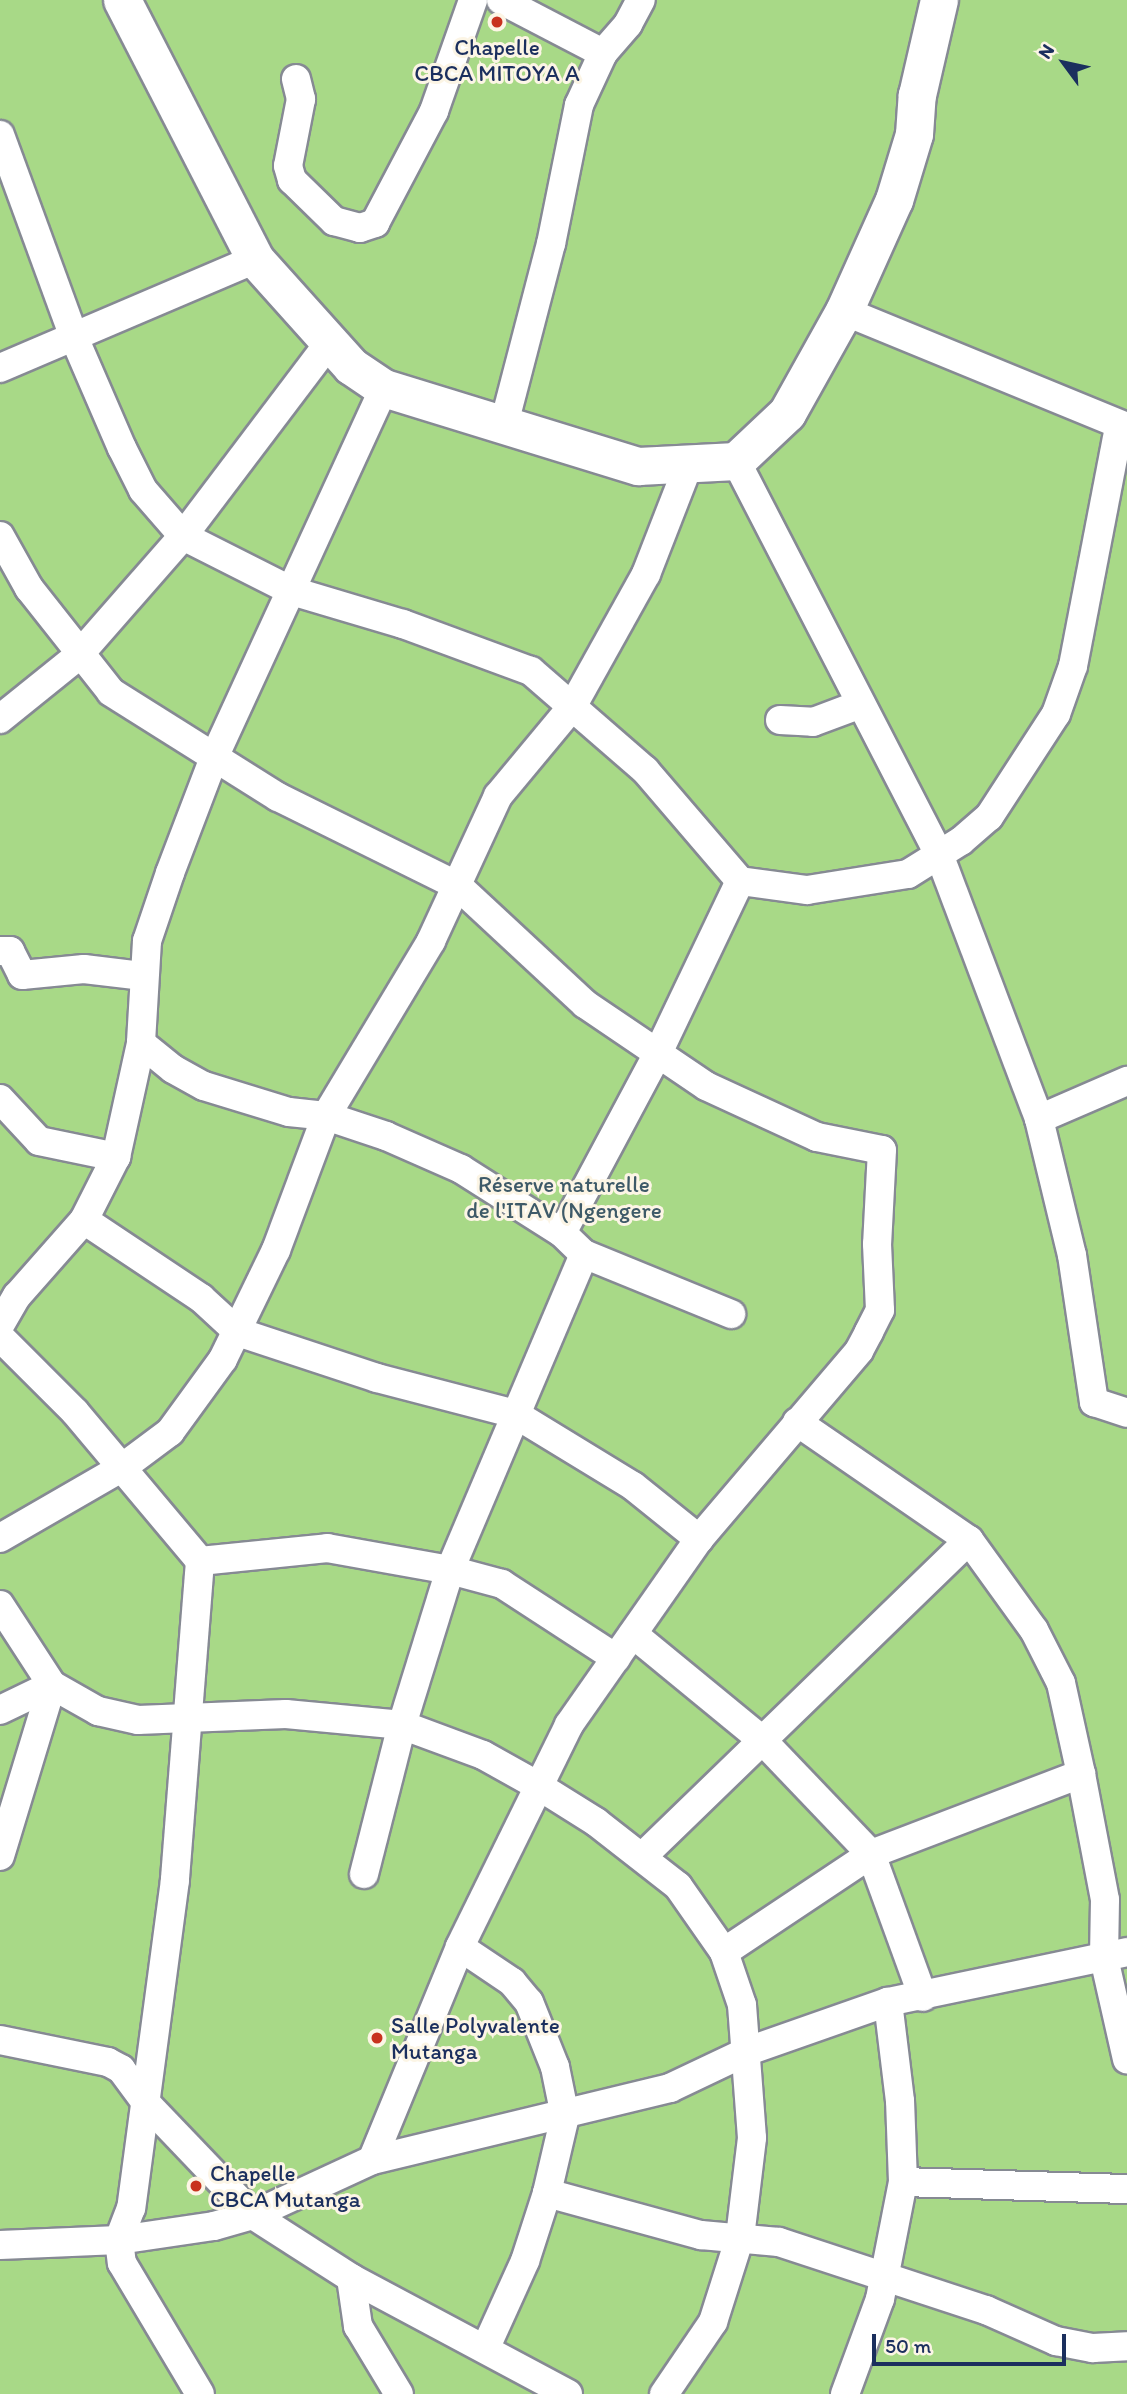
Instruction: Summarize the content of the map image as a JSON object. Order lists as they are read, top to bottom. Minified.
{"parks":["Réserve naturelle de l'ITAV (Ngengere"],"places":["Chapelle CBCA MITOYA A","Salle Polyvalente Mutanga","Chapelle CBCA Mutanga"],"scale_bar":"50 m","north":"top left"}
